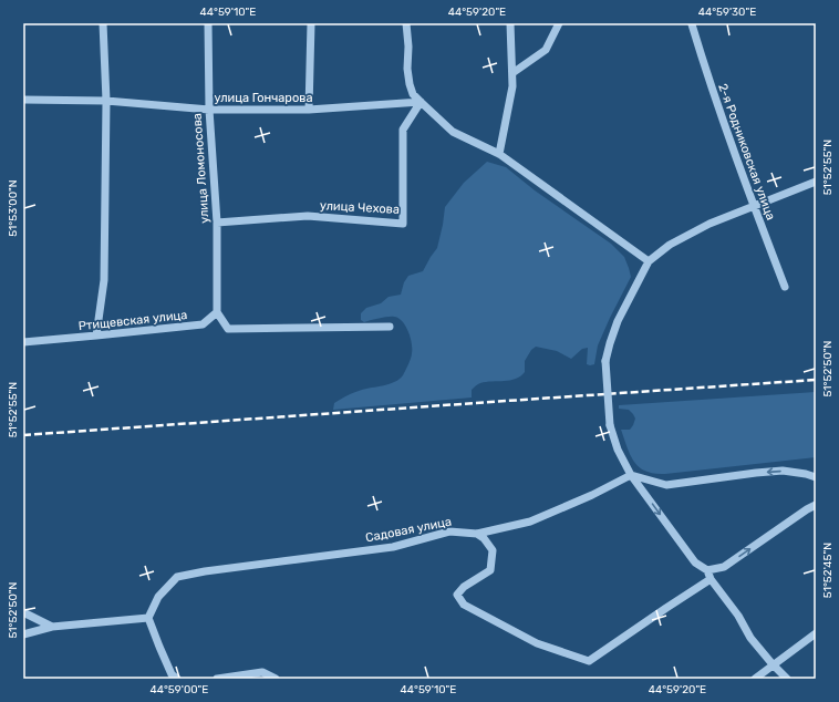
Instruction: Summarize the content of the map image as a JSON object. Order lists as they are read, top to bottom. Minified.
{"streets":{"street":["улица Гончарова","2-я Родниковская улица","улица Ломоносова","улица Чехова","Ртищевская улица","Садовая улица"]},"crossings":[["улица Гончарова","улица Ломоносова"],["улица Гончарова","улица Чехова"],["улица Ломоносова","улица Чехова"],["улица Ломоносова","Ртищевская улица"]],"coordinates":["44°59'10\"E","44°59'20\"E","44°59'30\"E","51°52'55\"N","51°53'00\"N","51°52'50\"N","51°52'45\"N","44°59'00\"E"]}
